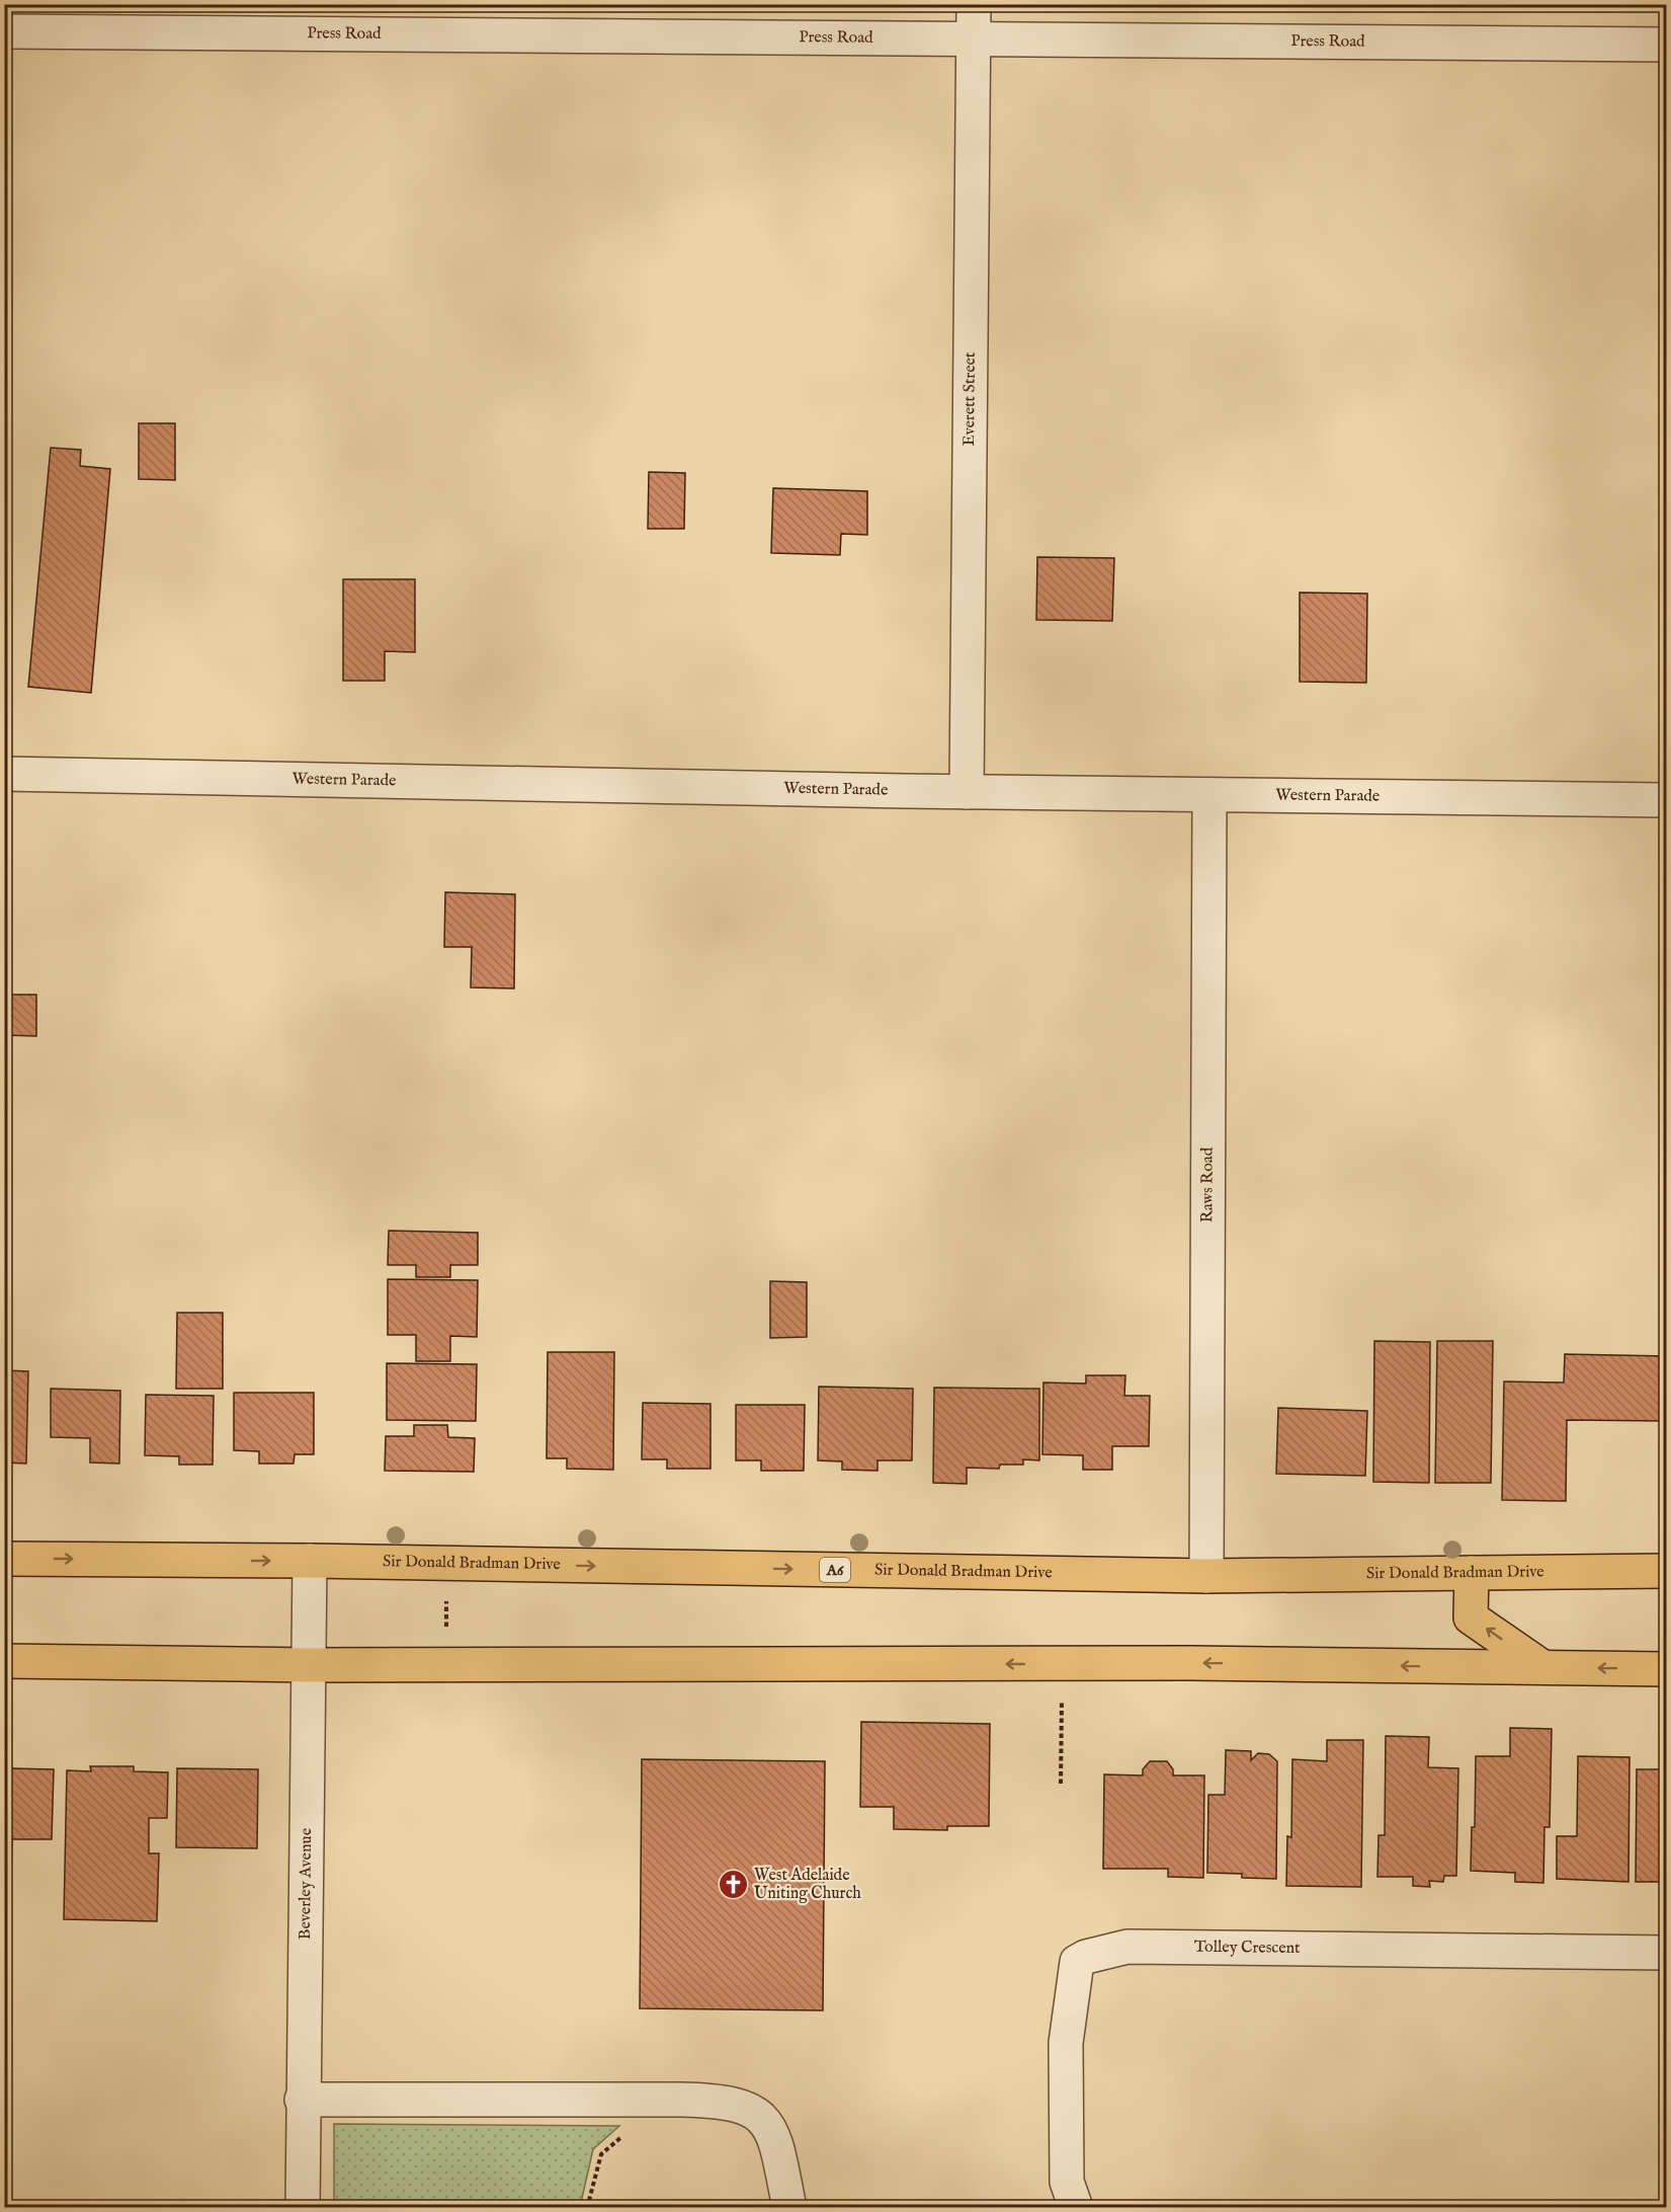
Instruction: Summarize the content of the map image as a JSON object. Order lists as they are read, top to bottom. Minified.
{"streets":{"main road":["Sir Donald Bradman Drive","A6"],"street":["Press Road","Everett Street","Western Parade","Raws Road","Beverley Avenue","Tolley Crescent"]},"crossings":[["Press Road","Everett Street"],["Everett Street","Western Parade"],["Western Parade","Raws Road"],["Raws Road","Sir Donald Bradman Drive"],["Sir Donald Bradman Drive","Beverley Avenue"]],"places":{"church":["West Adelaide Uniting Church"]}}
